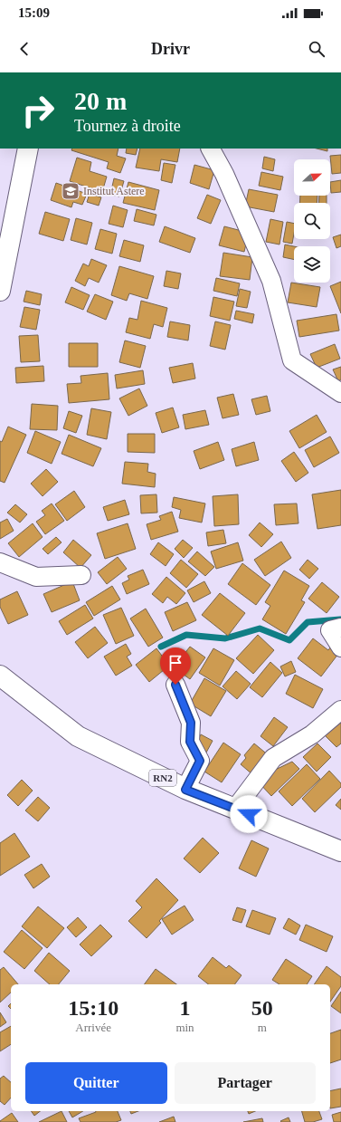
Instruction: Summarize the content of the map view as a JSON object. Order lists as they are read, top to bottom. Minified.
{"streets":{"highway":["RN2"]},"places":{"school or university":["Institut Astere"]},"north":"right","page":{"status":"15:09","header":"Drivr","turn":["20 m","Tournez à droite"],"eta":["15:10","Arrivée","1","min","50","m"],"buttons":["Quitter","Partager"]}}
